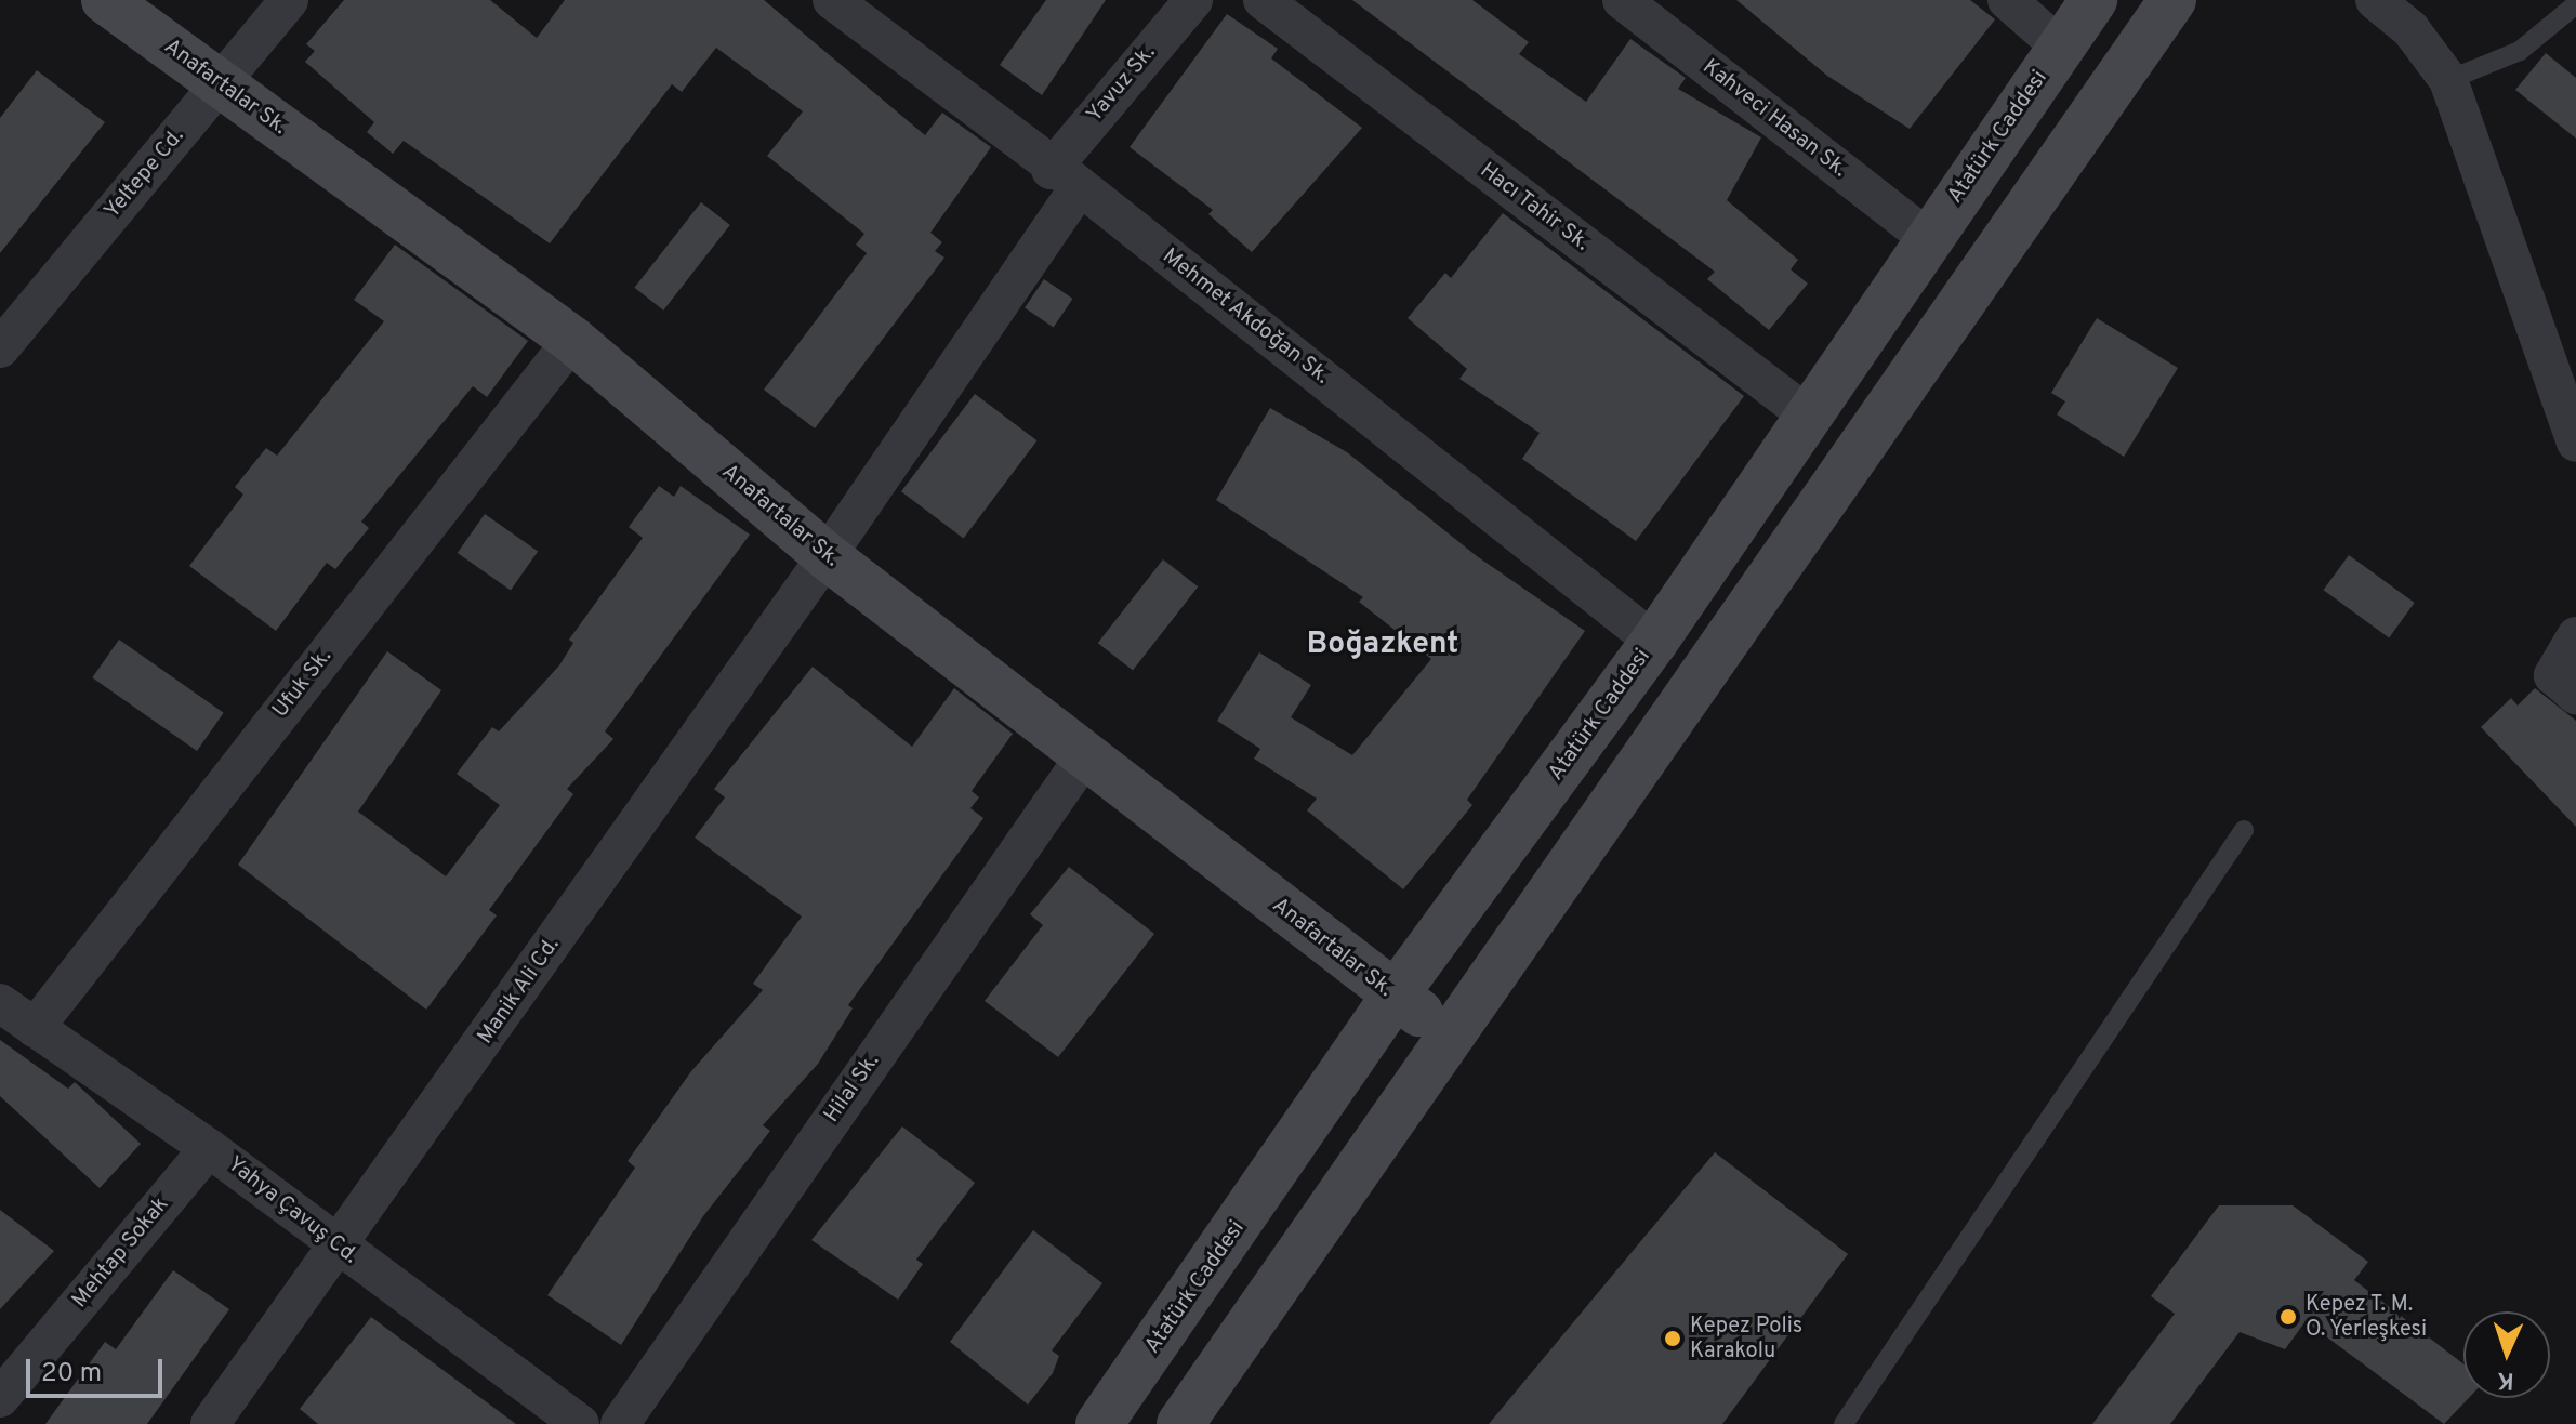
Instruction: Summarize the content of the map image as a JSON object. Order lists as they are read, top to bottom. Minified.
{"streets":{"main road":["Anafartalar Sk.","Atatürk Caddesi"],"street":["Yavuz Sk.","Kahveci Hasan Sk.","Yeltepe Cd.","Hacı Tahir Sk.","Mehmet Akdoğan Sk.","Ufuk Sk.","Manik Ali Cd.","Hilal Sk.","Yahya Çavuş Cd.","Mehtap Sokak"]},"crossings":[["Yavuz Sk.","Anafartalar Sk."],["Yavuz Sk.","Mehmet Akdoğan Sk."],["Yavuz Sk.","Manik Ali Cd."],["Anafartalar Sk.","Atatürk Caddesi"],["Anafartalar Sk.","Yeltepe Cd."],["Anafartalar Sk.","Ufuk Sk."],["Anafartalar Sk.","Manik Ali Cd."],["Anafartalar Sk.","Hilal Sk."],["Kahveci Hasan Sk.","Atatürk Caddesi"],["Atatürk Caddesi","Hacı Tahir Sk."],["Atatürk Caddesi","Mehmet Akdoğan Sk."],["Ufuk Sk.","Yahya Çavuş Cd."],["Manik Ali Cd.","Yahya Çavuş Cd."],["Yahya Çavuş Cd.","Mehtap Sokak"]],"districts":["Boğazkent"],"places":["Kepez T. M. O. Yerleşkesi","Kepez Polis Karakolu"],"scale_bar":"20 m","north":"bottom"}
